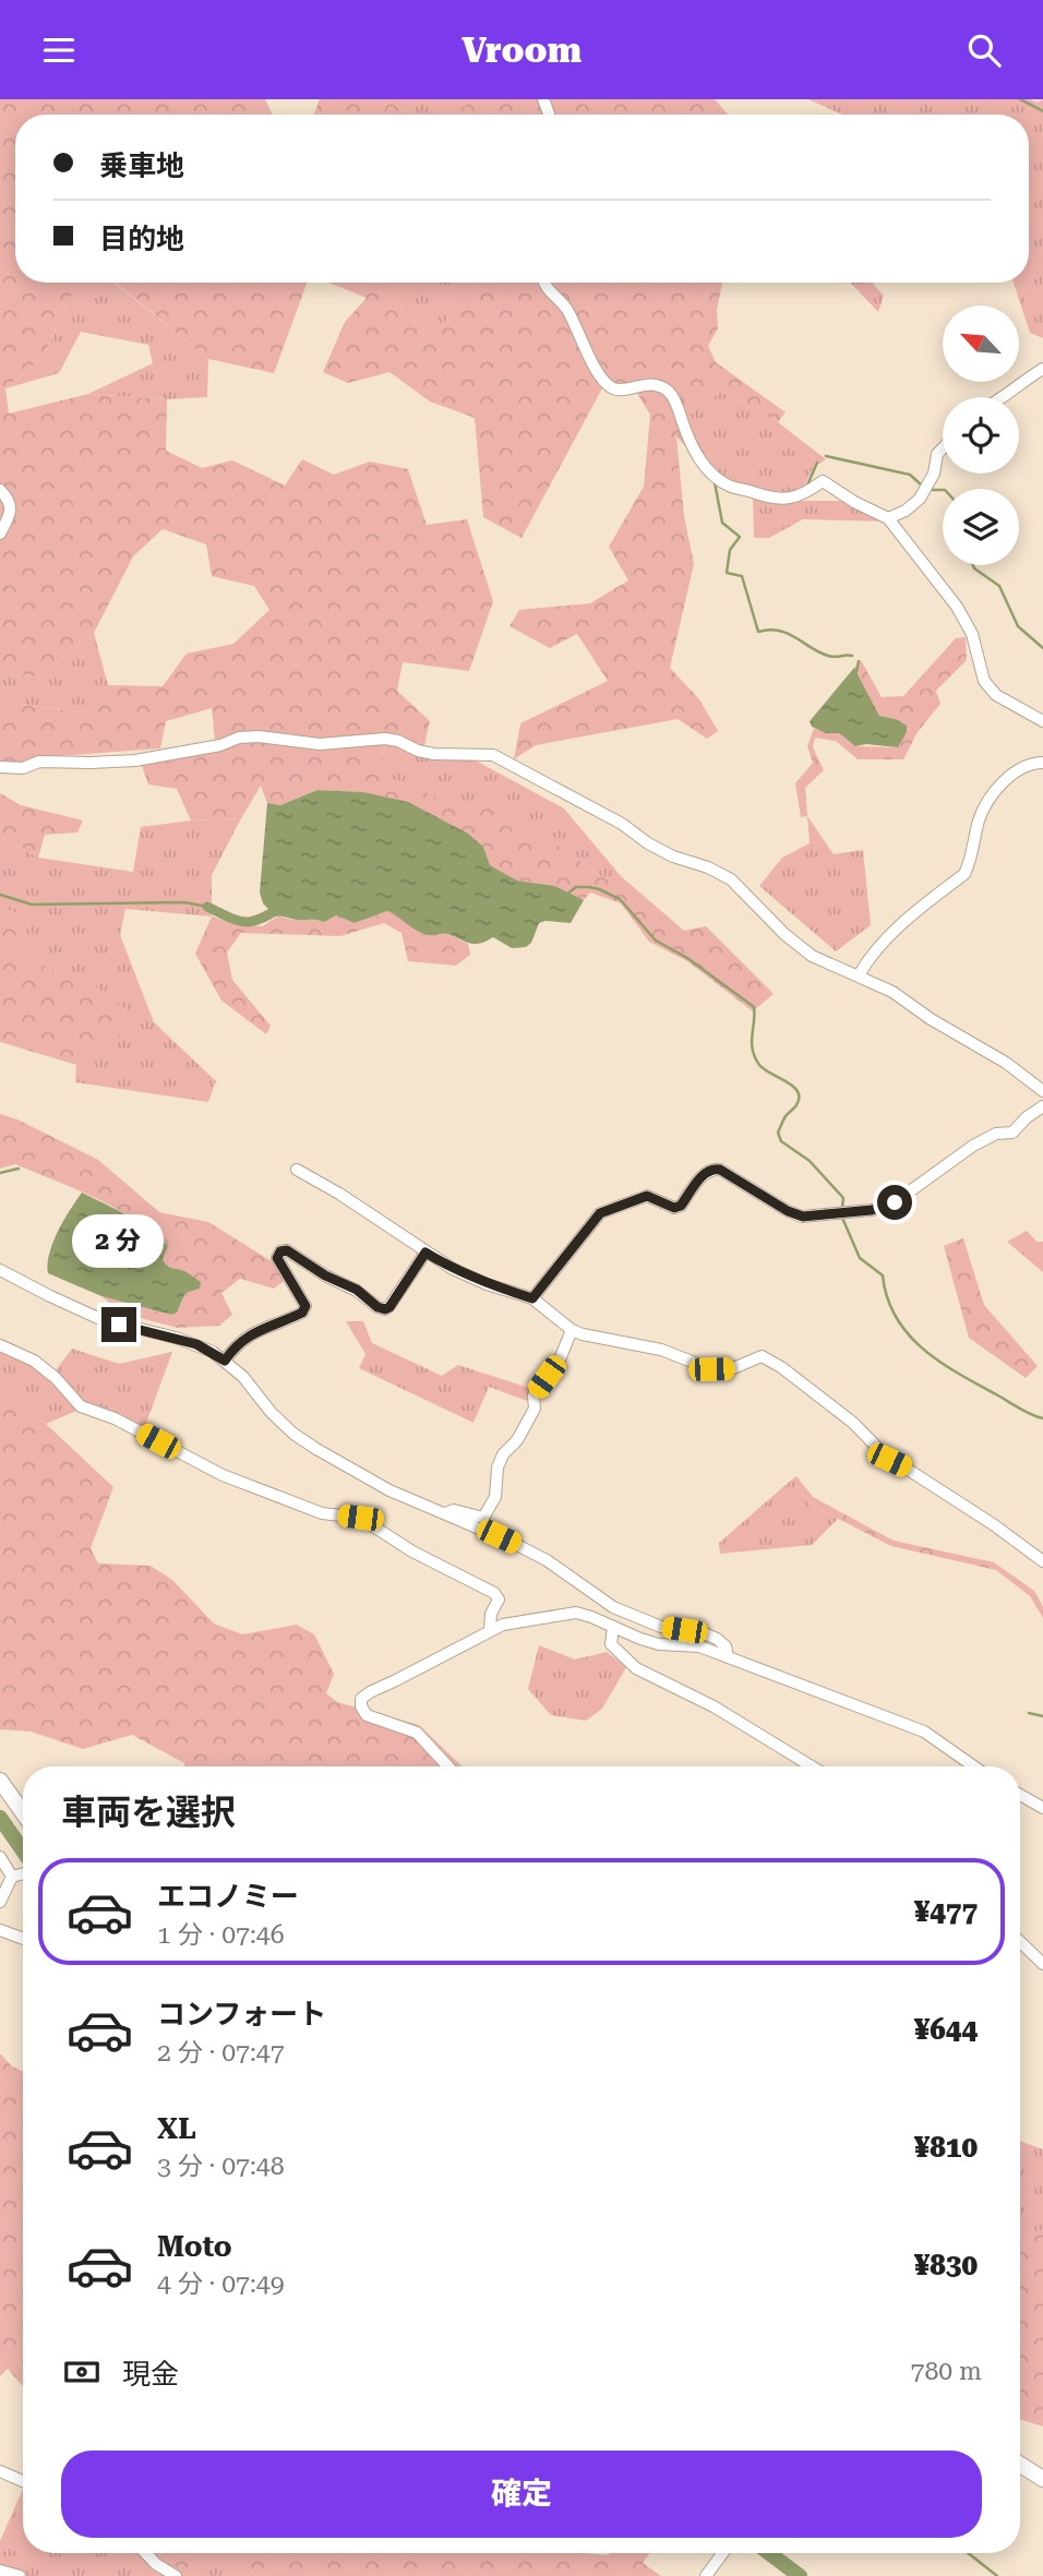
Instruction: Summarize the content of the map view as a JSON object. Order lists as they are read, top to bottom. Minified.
{"north":"top left","page":{"header":"Vroom","banner":["乗車地","目的地"],"bubble":"2 分","heading":"車両を選択","list":[{"name":"エコノミー","note":"1 分 · 07:46","value":"¥477"},{"name":"コンフォート","note":"2 分 · 07:47","value":"¥644"},{"name":"XL","note":"3 分 · 07:48","value":"¥810"},{"name":"Moto","note":"4 分 · 07:49","value":"¥830"}],"pay":["現金","780 m"],"buttons":"確定"}}
